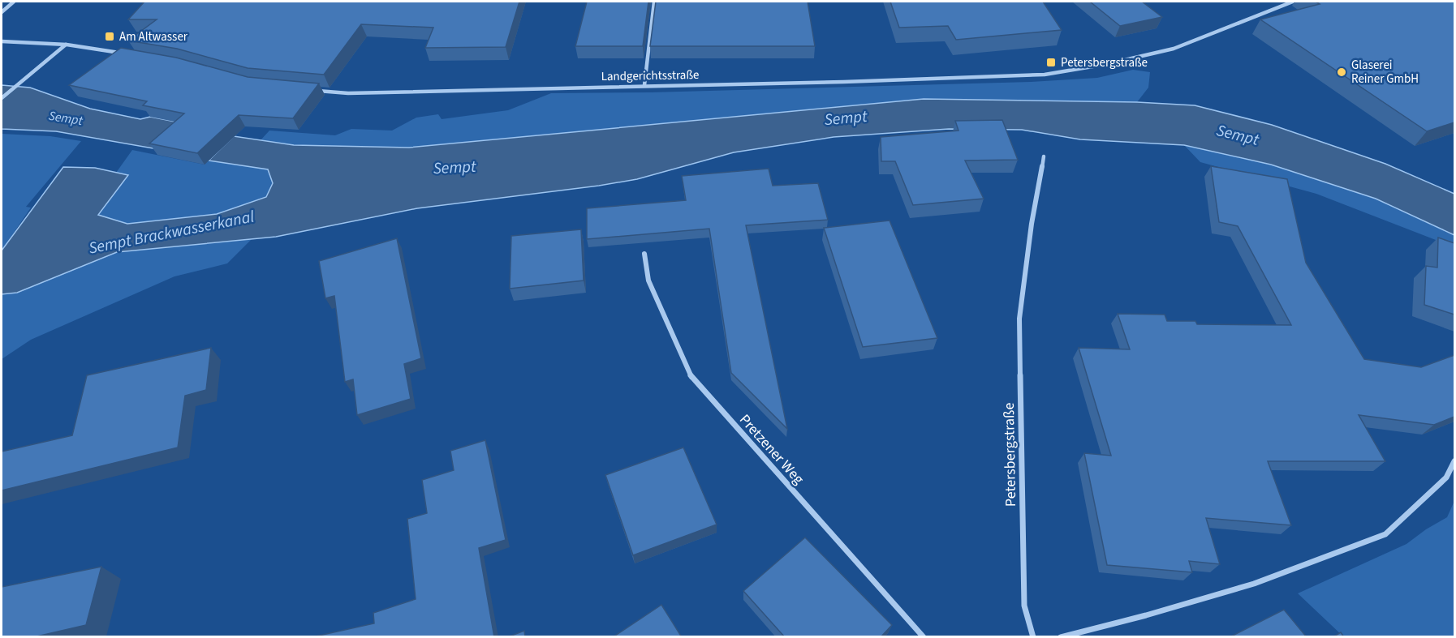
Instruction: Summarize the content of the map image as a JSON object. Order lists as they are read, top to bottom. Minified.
{"streets":{"street":["Landgerichtsstraße","Pretzener Weg","Petersbergstraße"]},"water":["Sempt","Sempt Brackwasserkanal"],"places":{"transit":["Am Altwasser","Petersbergstraße"],"other":["Glaserei Reiner GmbH"]}}
